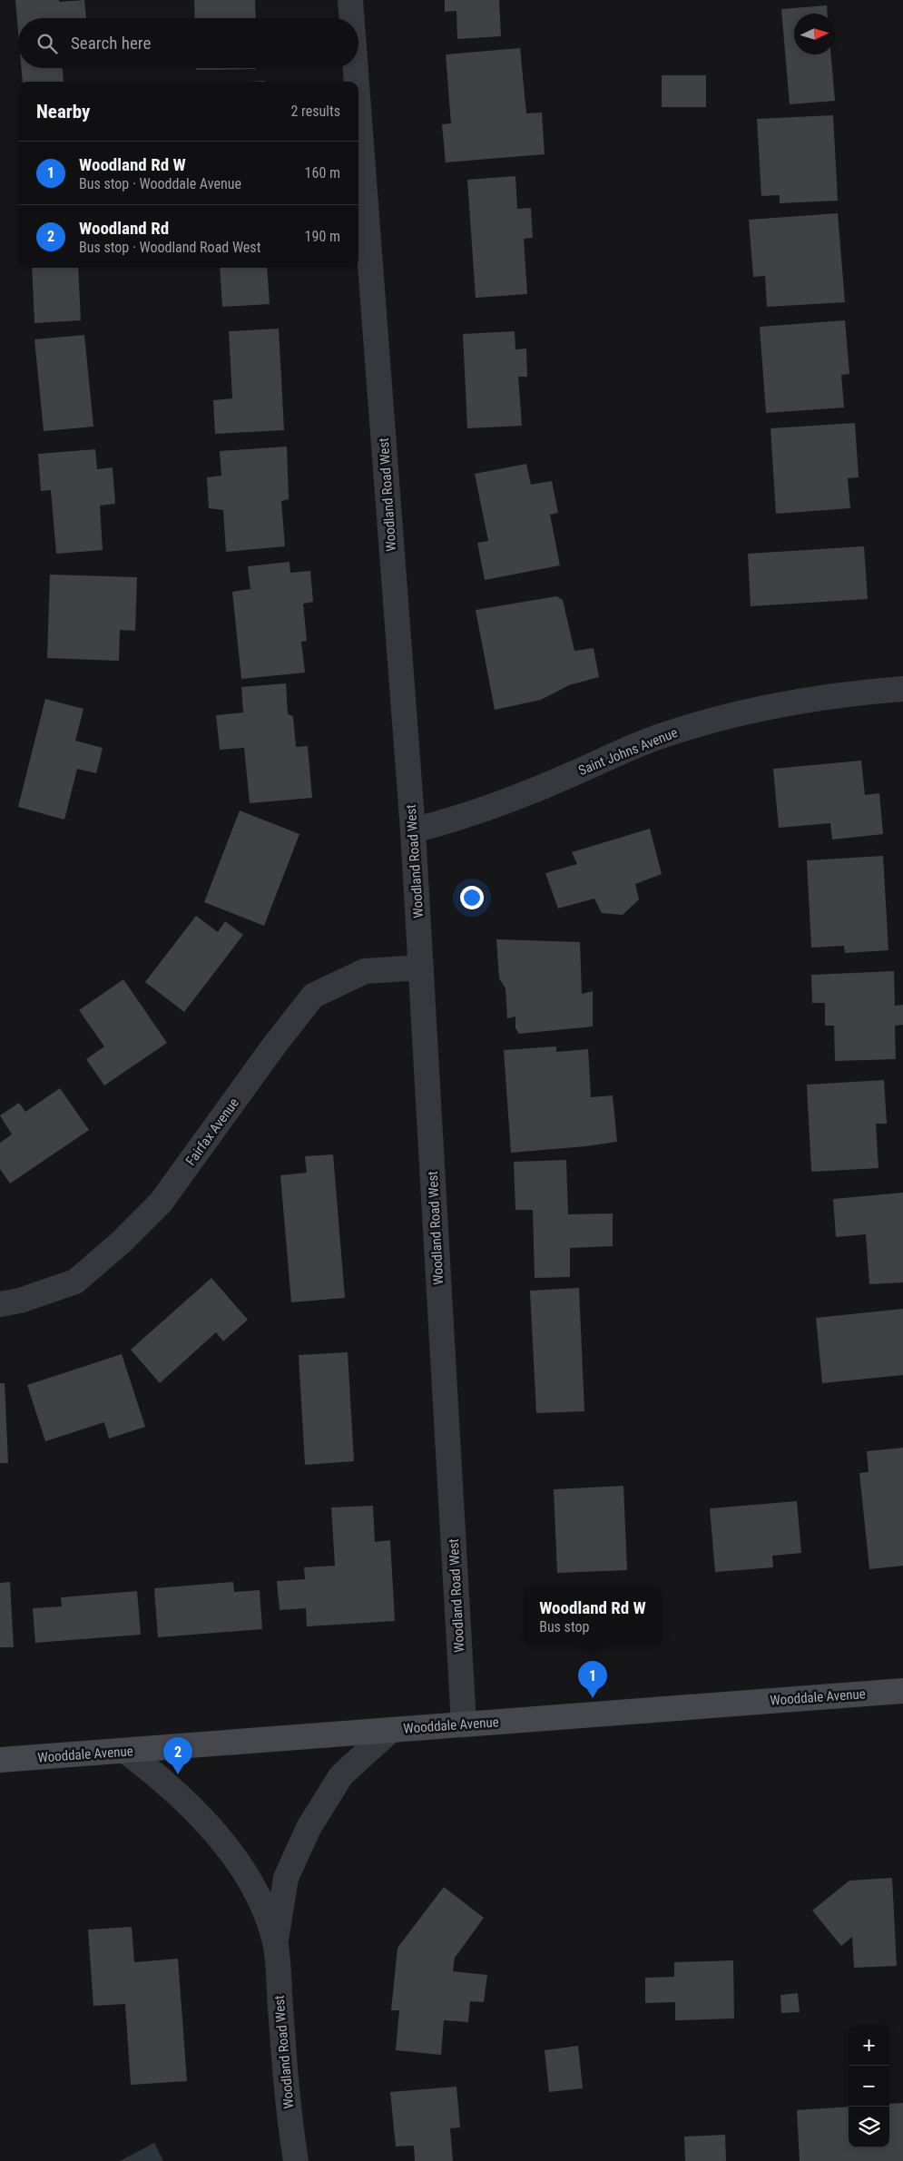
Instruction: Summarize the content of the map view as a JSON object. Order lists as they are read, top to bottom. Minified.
{"streets":{"street":["Woodland Road West","Saint Johns Avenue","Fairfax Avenue","Wooddale Avenue"]},"crossings":[["Woodland Road West","Saint Johns Avenue"],["Woodland Road West","Fairfax Avenue"],["Woodland Road West","Wooddale Avenue"]],"north":"right","page":{"search":"Search here","heading":["Nearby","2 results"],"list":[{"mark":"1","name":"Woodland Rd W","note":"Bus stop · Wooddale Avenue","value":"160 m"},{"mark":"2","name":"Woodland Rd","note":"Bus stop · Woodland Road West","value":"190 m"}],"popup":["Woodland Rd W","Bus stop"],"pins":["1","2"],"map_buttons":["+","−"]}}
